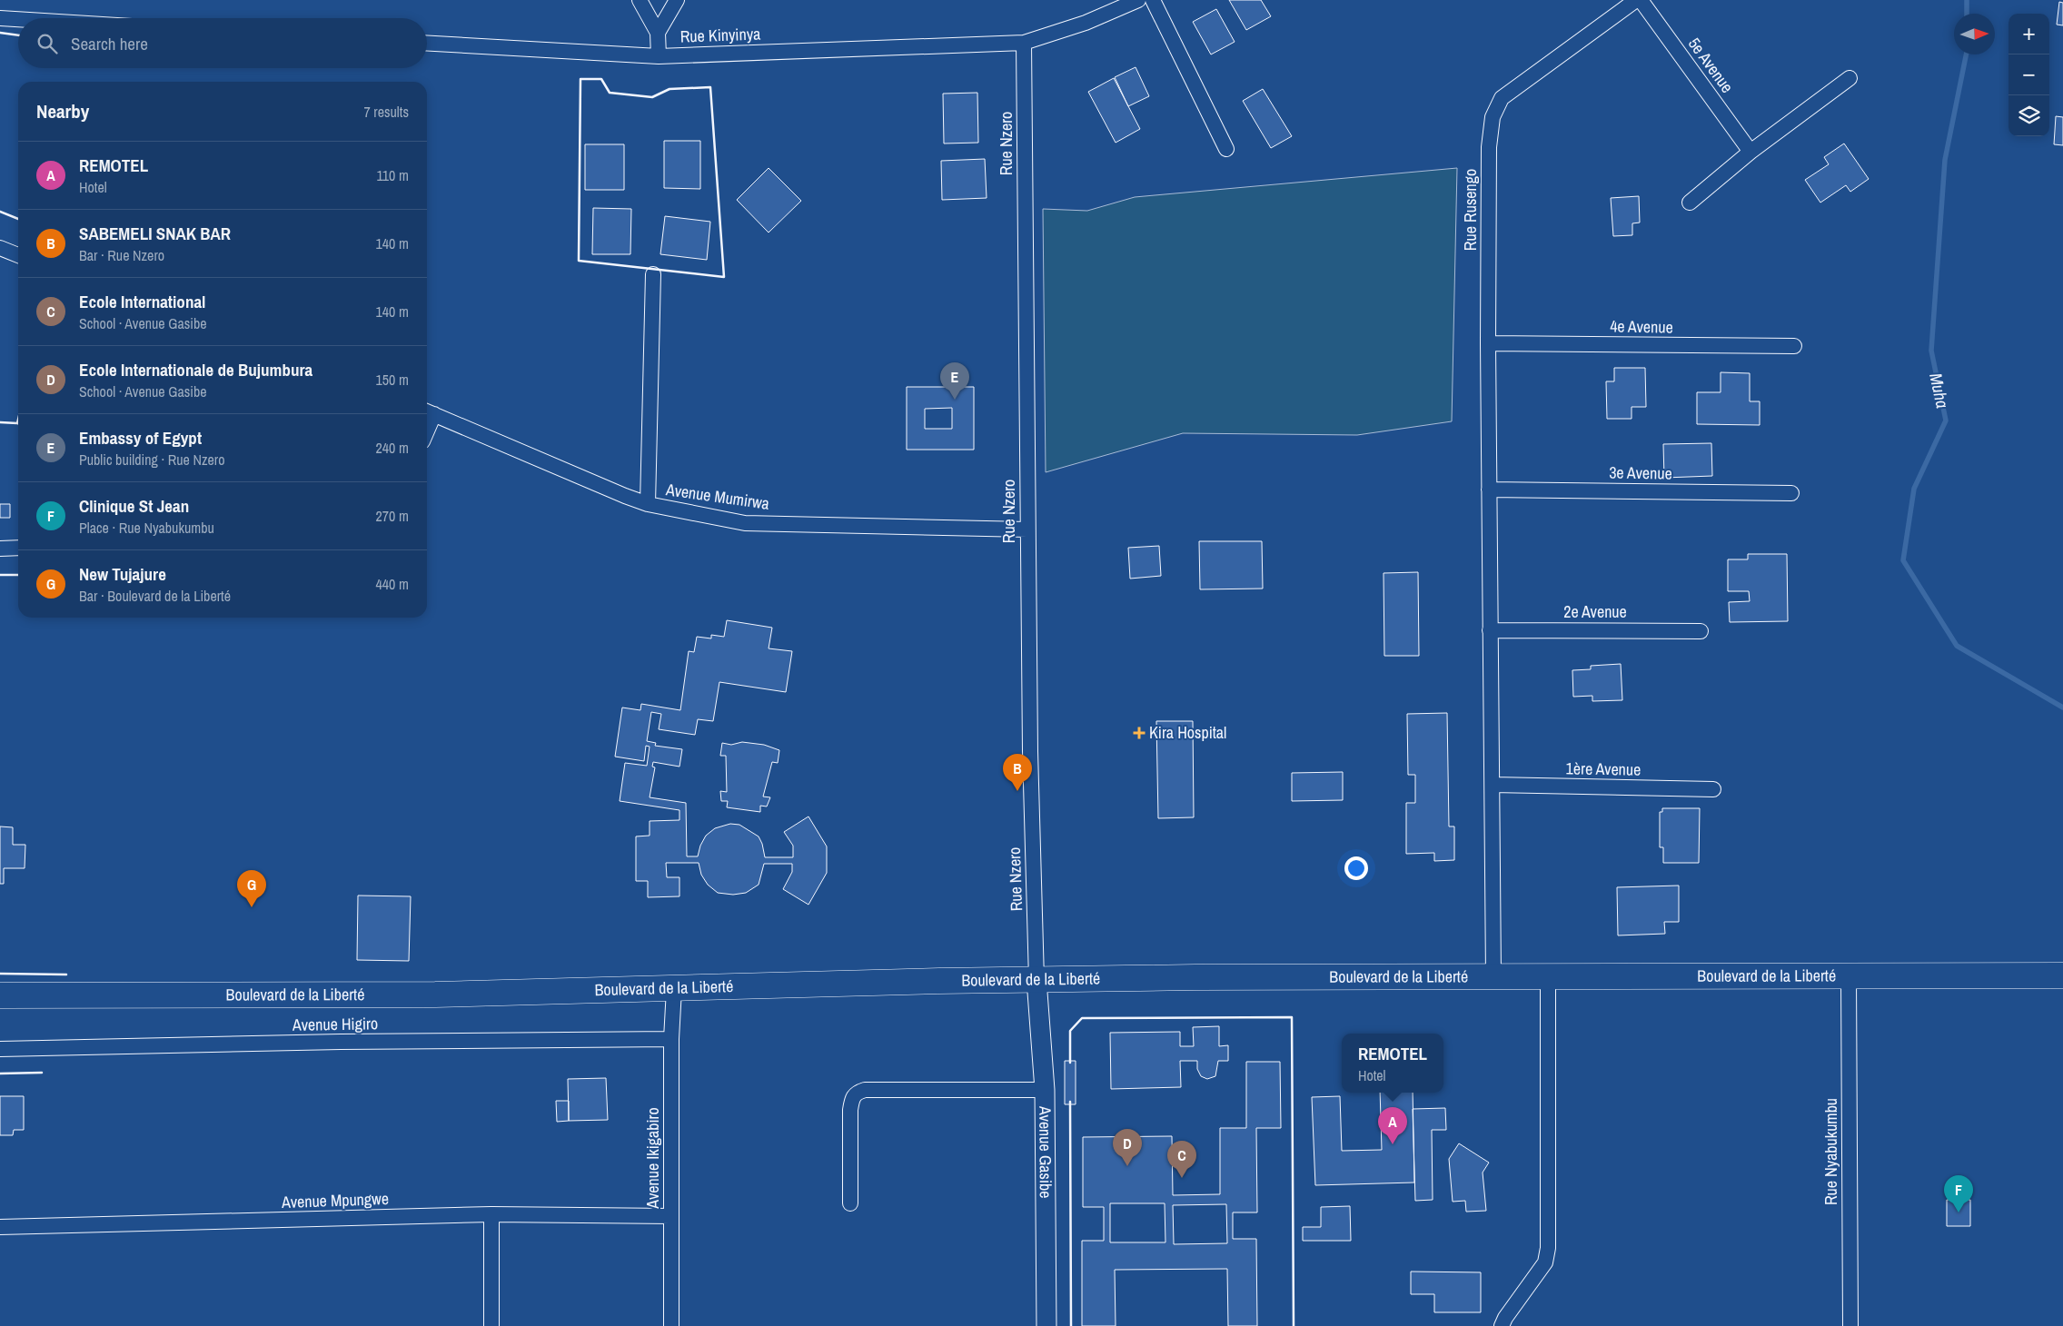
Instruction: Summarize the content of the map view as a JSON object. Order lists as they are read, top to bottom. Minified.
{"streets":{"highway":["Boulevard de la Liberté"],"street":["Rue Kinyinya","5e Avenue","Rue Nzero","Rue Rusengo","4e Avenue","3e Avenue","Avenue Mumirwa","2e Avenue","1ère Avenue","Avenue Higiro","Rue Nyabukumbu","Avenue Gasibe","Avenue Ikigabiro","Avenue Mpungwe"]},"crossings":[["Rue Kinyinya","Rue Nzero"],["Rue Nzero","Avenue Mumirwa"],["Rue Nzero","Boulevard de la Liberté"],["Rue Nzero","Avenue Gasibe"],["Rue Rusengo","4e Avenue"],["Rue Rusengo","3e Avenue"],["Rue Rusengo","2e Avenue"],["Rue Rusengo","1ère Avenue"],["Rue Rusengo","Boulevard de la Liberté"],["Boulevard de la Liberté","Rue Nyabukumbu"],["Boulevard de la Liberté","Avenue Gasibe"],["Boulevard de la Liberté","Avenue Ikigabiro"],["Avenue Higiro","Avenue Ikigabiro"],["Avenue Ikigabiro","Avenue Mpungwe"]],"water":["Muha"],"places":{"health":["Kira Hospital"]},"north":"right","page":{"map_buttons":["+","−"],"search":"Search here","heading":["Nearby","7 results"],"list":[{"mark":"A","name":"REMOTEL","note":"Hotel","value":"110 m"},{"mark":"B","name":"SABEMELI SNAK BAR","note":"Bar · Rue Nzero","value":"140 m"},{"mark":"C","name":"Ecole International","note":"School · Avenue Gasibe","value":"140 m"},{"mark":"D","name":"Ecole Internationale de Bujumbura","note":"School · Avenue Gasibe","value":"150 m"},{"mark":"E","name":"Embassy of Egypt","note":"Public building · Rue Nzero","value":"240 m"},{"mark":"F","name":"Clinique St Jean","note":"Place · Rue Nyabukumbu","value":"270 m"},{"mark":"G","name":"New Tujajure","note":"Bar · Boulevard de la Liberté","value":"440 m"}],"pins":["E","B","G","A","D","C","F"],"popup":["REMOTEL","Hotel"]}}
